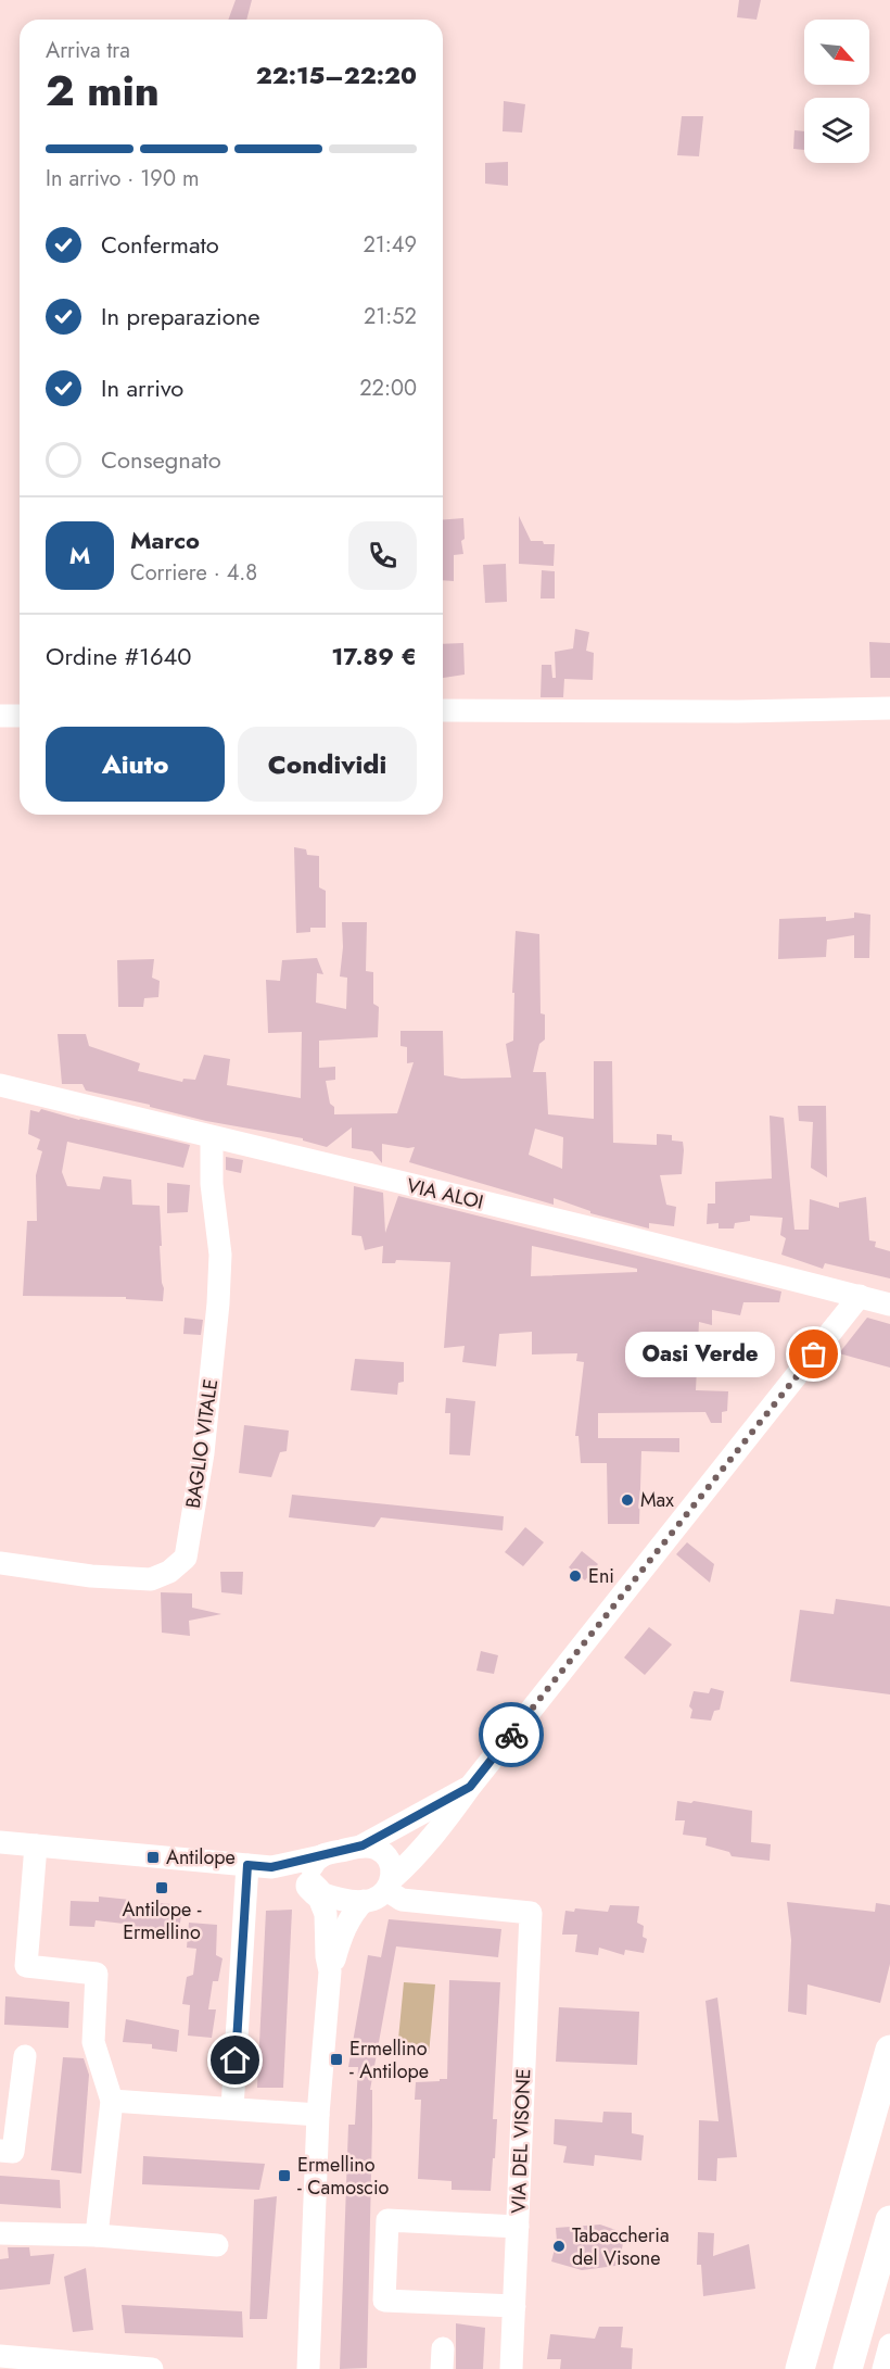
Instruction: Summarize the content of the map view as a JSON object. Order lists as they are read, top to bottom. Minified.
{"streets":{"street":["VIA ALOI","BAGLIO VITALE","VIA DEL VISONE"]},"crossings":[["VIA ALOI","BAGLIO VITALE"]],"places":{"other":["Oasi Verde","Max","Eni","Tabaccheria del Visone"],"transit":["Antilope","Antilope - Ermellino","Ermellino - Antilope","Ermellino - Camoscio"]},"north":"bottom right","page":{"heading":["2 min","Arriva tra","22:15–22:20"],"panel":["Marco","Corriere · 4.8","Ordine #1640","17.89 €"],"bar":"In arrivo · 190 m","list":[["Confermato","21:49"],["In preparazione","21:52"],["In arrivo","22:00"],"Consegnato"],"round":"M","buttons":["Aiuto","Condividi"],"bubble":"Oasi Verde"}}
